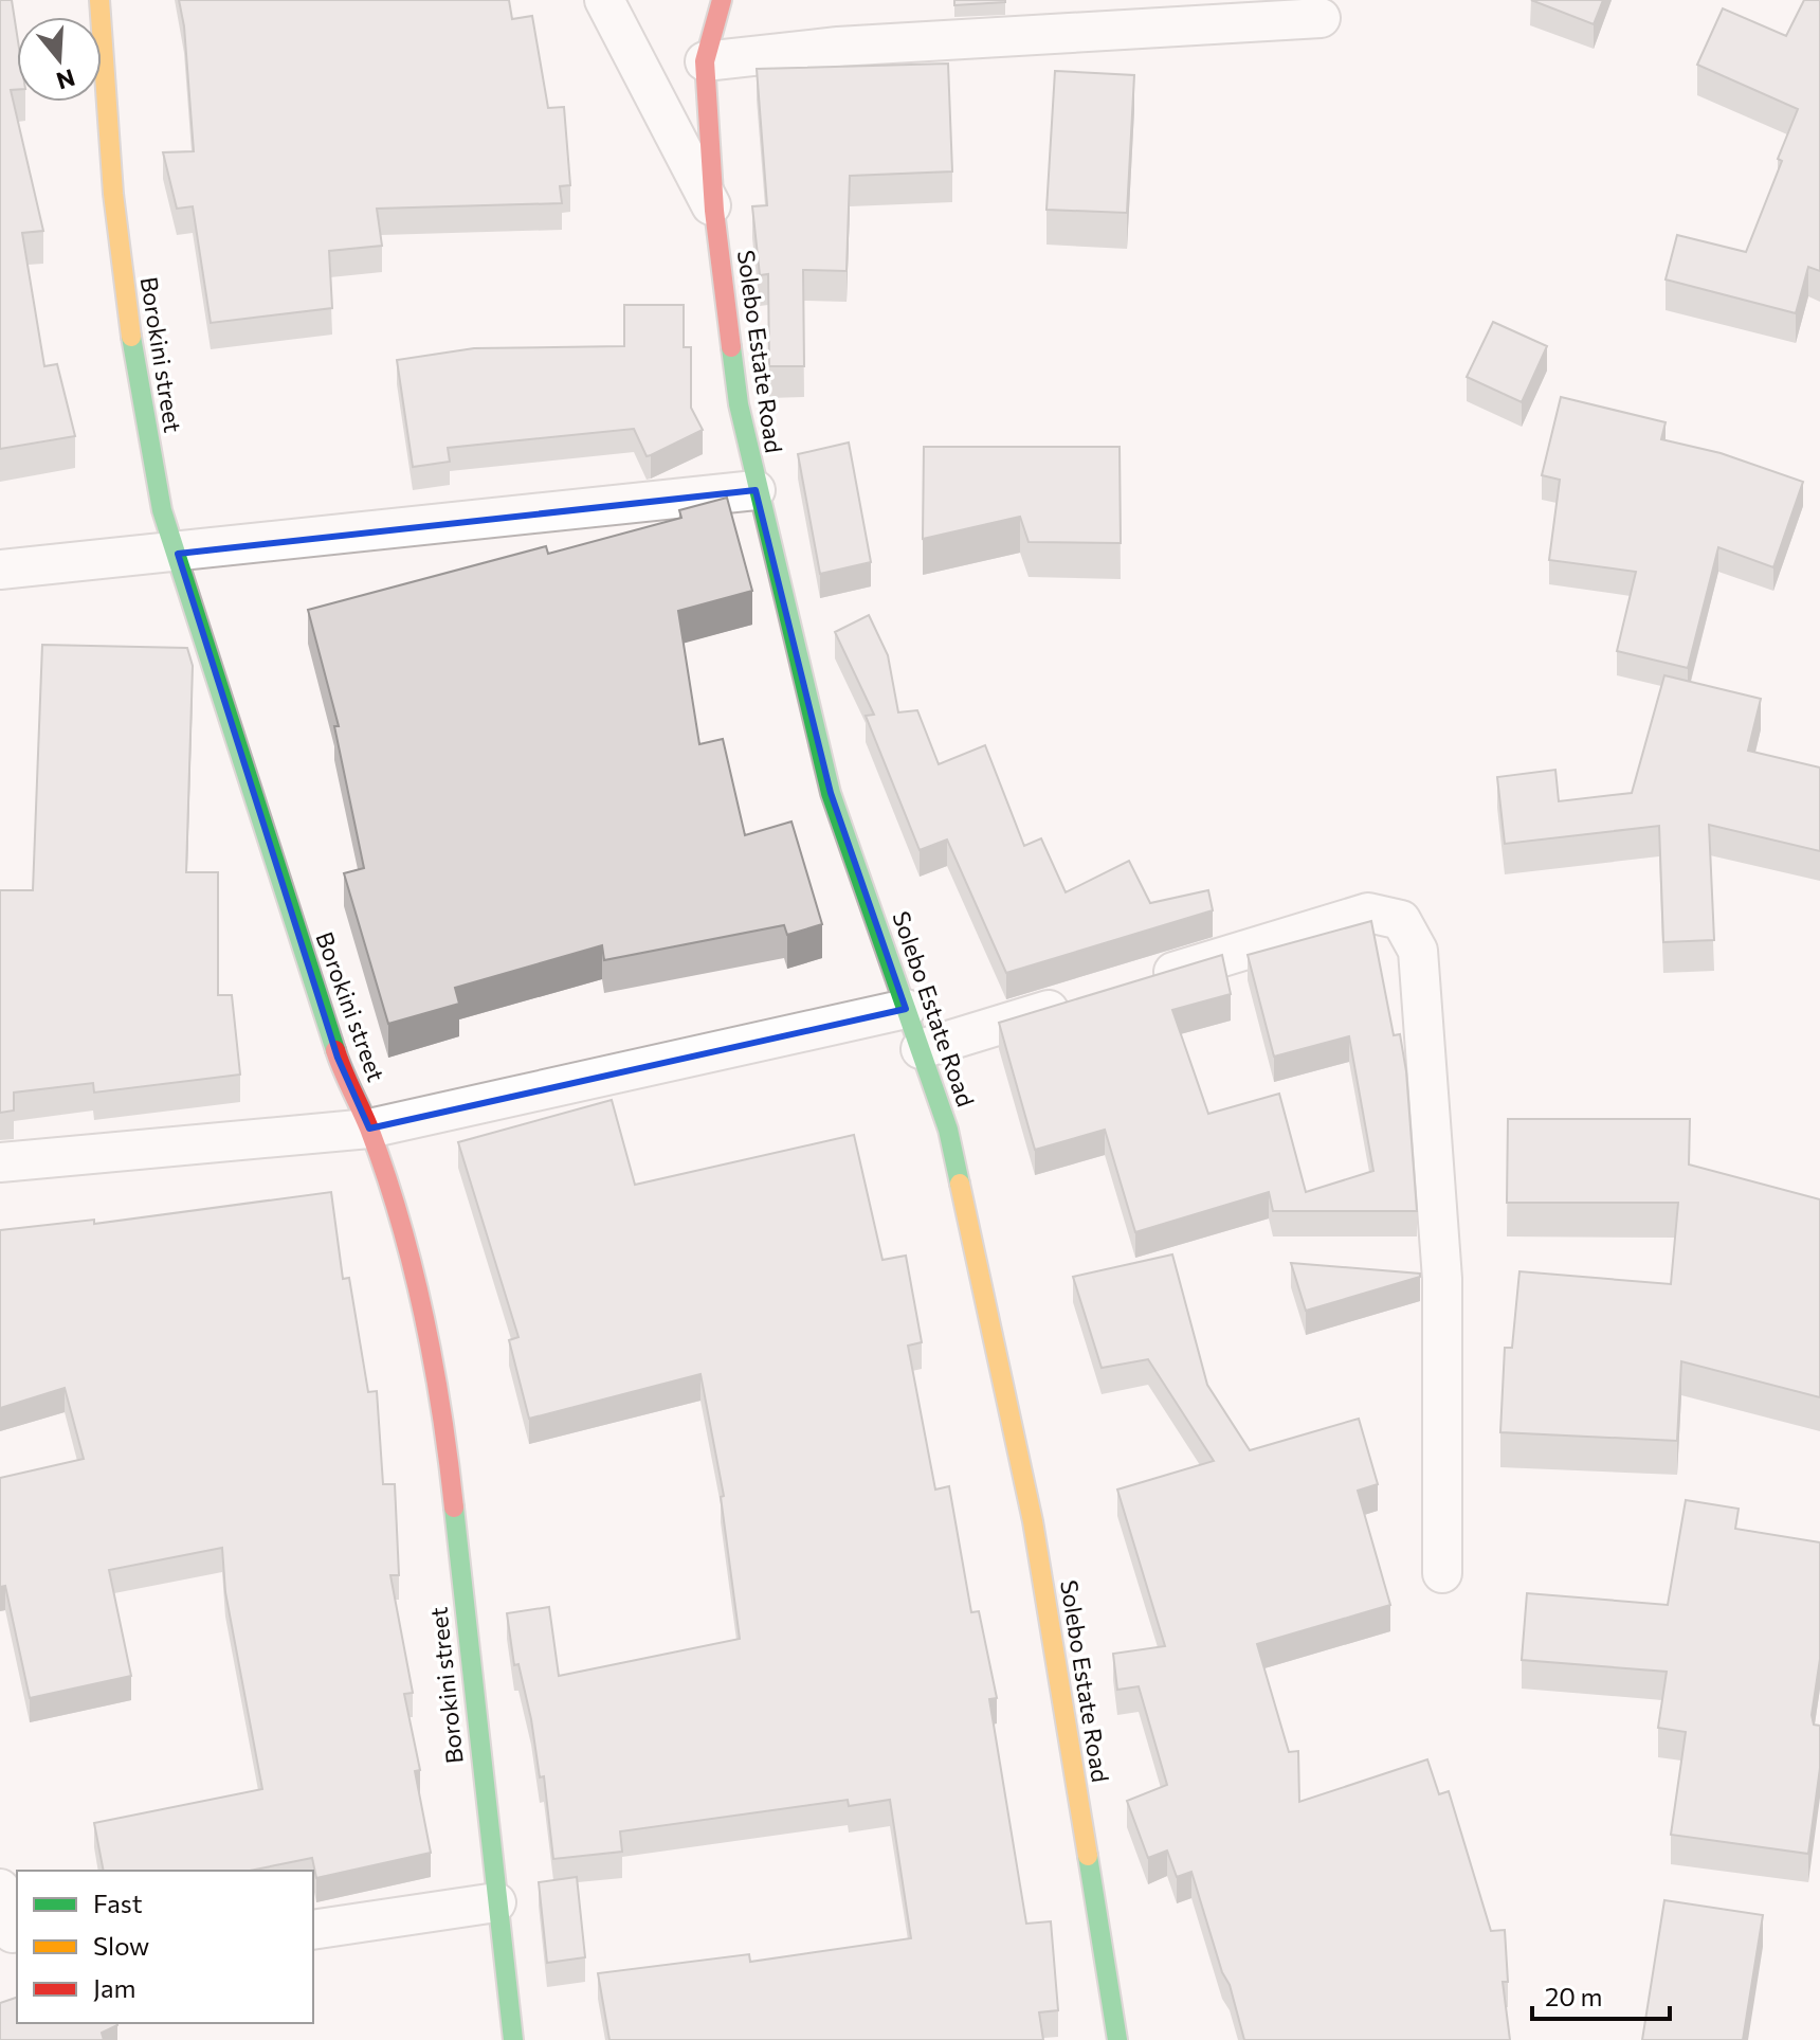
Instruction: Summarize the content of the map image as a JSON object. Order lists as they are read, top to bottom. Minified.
{"streets":{"street":["Solebo Estate Road","Borokini street"]},"legend":["Fast","Slow","Jam"],"scale_bar":"20 m","north":"bottom"}
